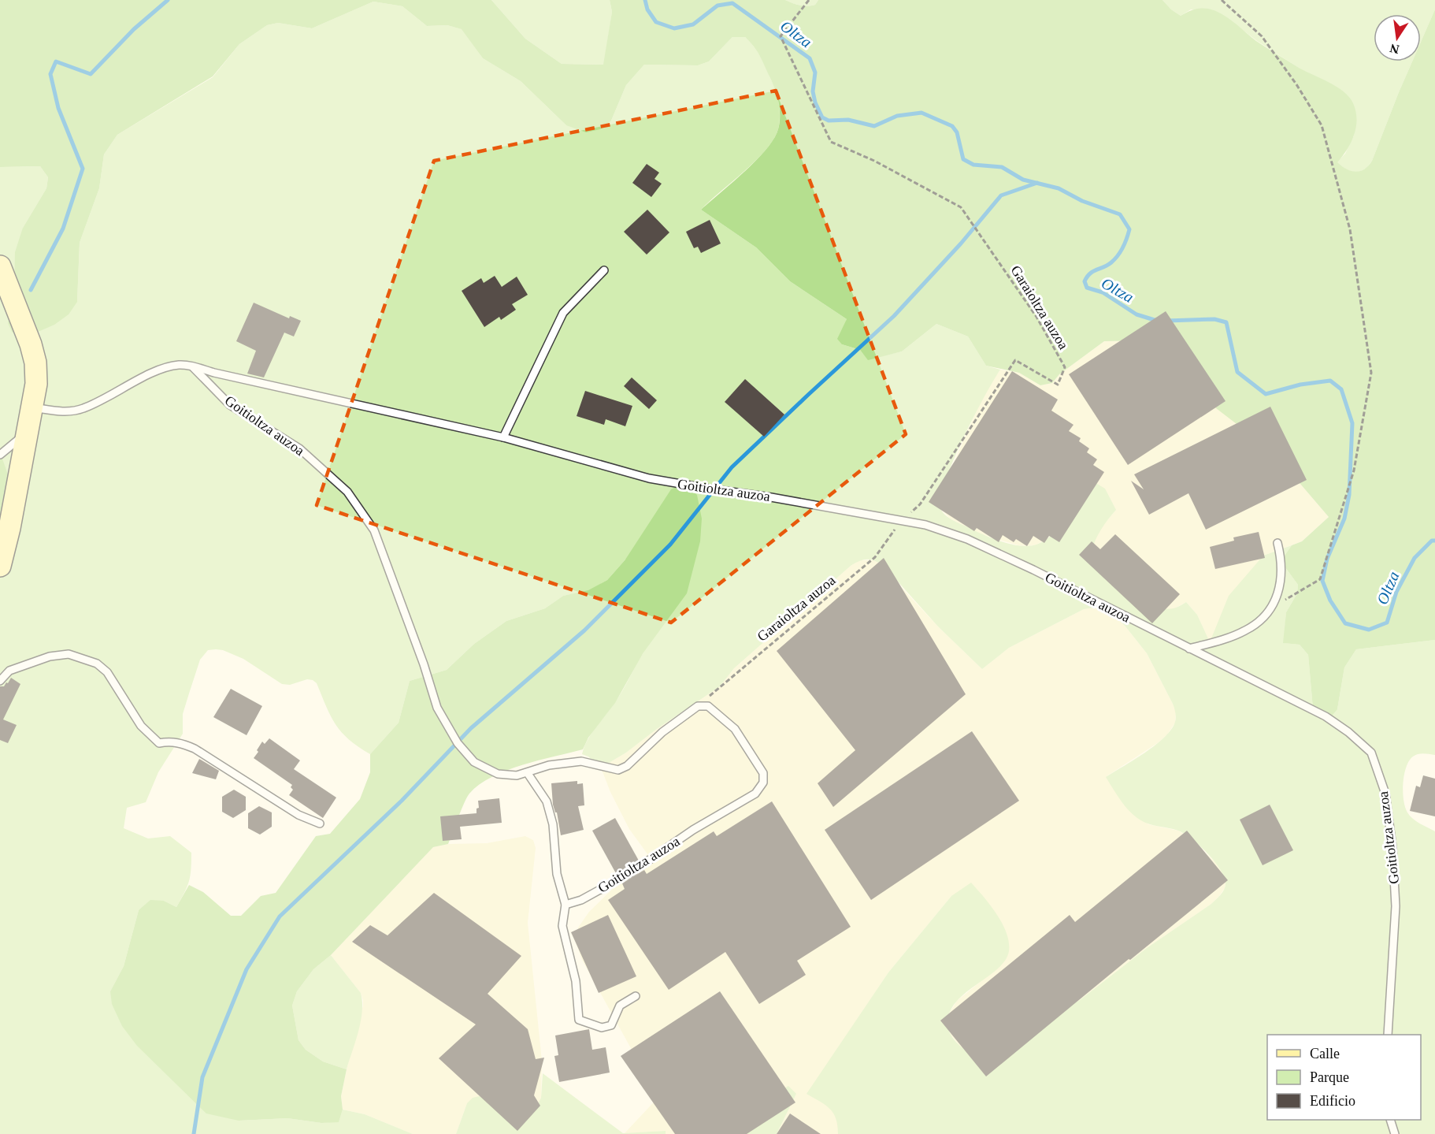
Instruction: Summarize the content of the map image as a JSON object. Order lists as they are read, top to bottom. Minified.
{"streets":{"lane":["Goitioltza auzoa"],"path":["Garaioltza auzoa"]},"crossings":[["Garaioltza auzoa","Goitioltza auzoa"]],"water":["Oltza"],"legend":["Calle","Parque","Edificio"],"north":"bottom"}
